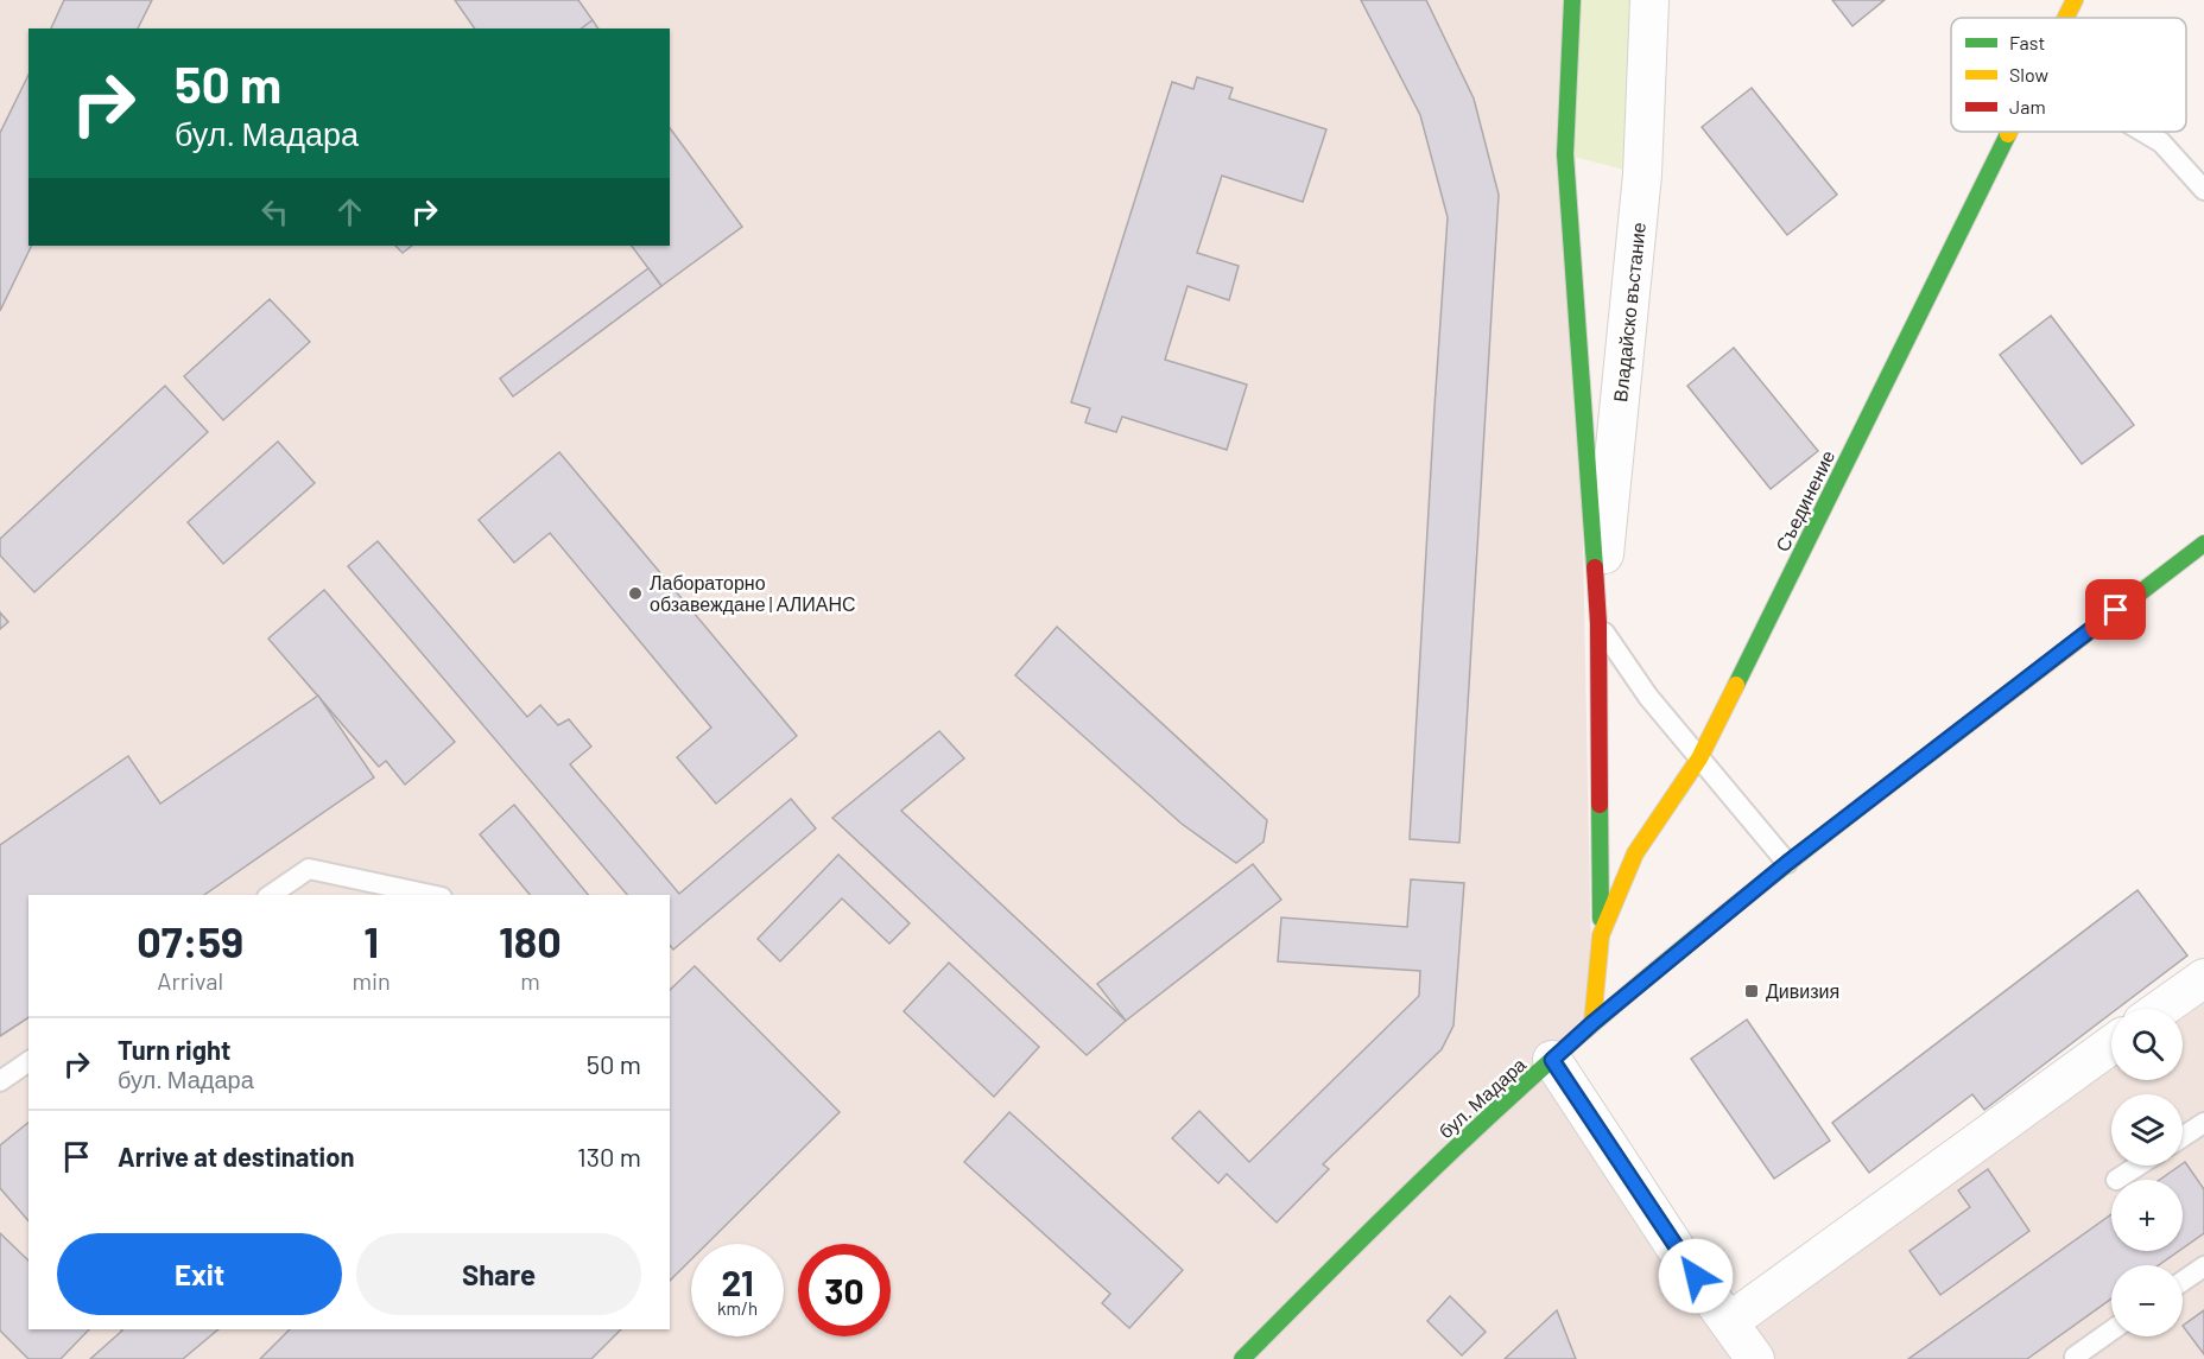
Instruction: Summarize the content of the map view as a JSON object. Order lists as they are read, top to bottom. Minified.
{"streets":{"street":["Владайско въстание","Съединение","бул. Мадара"]},"crossings":[["Владайско въстание","Съединение"],["Съединение","бул. Мадара"]],"places":{"other":["Лабораторно обзавеждане | АЛИАНС"],"transit":["Дивизия"]},"legend":["Fast","Slow","Jam"],"page":{"turn":["50 m","бул. Мадара"],"eta":["07:59","Arrival","1","min","180","m"],"map_buttons":["+","−"],"list":[{"name":"Turn right","note":"бул. Мадара","value":"50 m"},{"name":"Arrive at destination","value":"130 m"}],"buttons":["Exit","Share"],"speed":"21 km/h","limit":"30"}}
